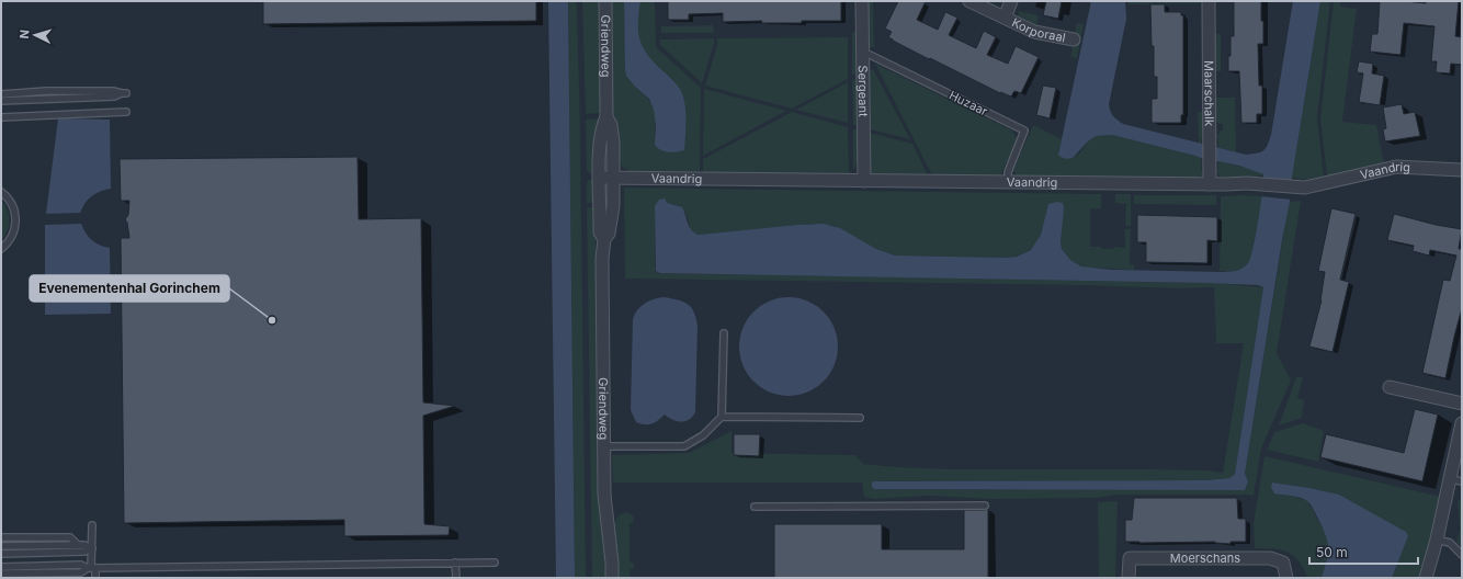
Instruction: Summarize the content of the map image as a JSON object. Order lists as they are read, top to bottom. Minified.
{"streets":{"street":["Korporaal","Griendweg","Sergeant","Maarschalk","Vaandrig","Moerschans"],"lane":["Huzaar"]},"crossings":[["Griendweg","Vaandrig"],["Sergeant","Huzaar"],["Sergeant","Vaandrig"],["Maarschalk","Vaandrig"],["Huzaar","Vaandrig"]],"places":["Evenementenhal Gorinchem"],"scale_bar":"50 m","north":"left"}
